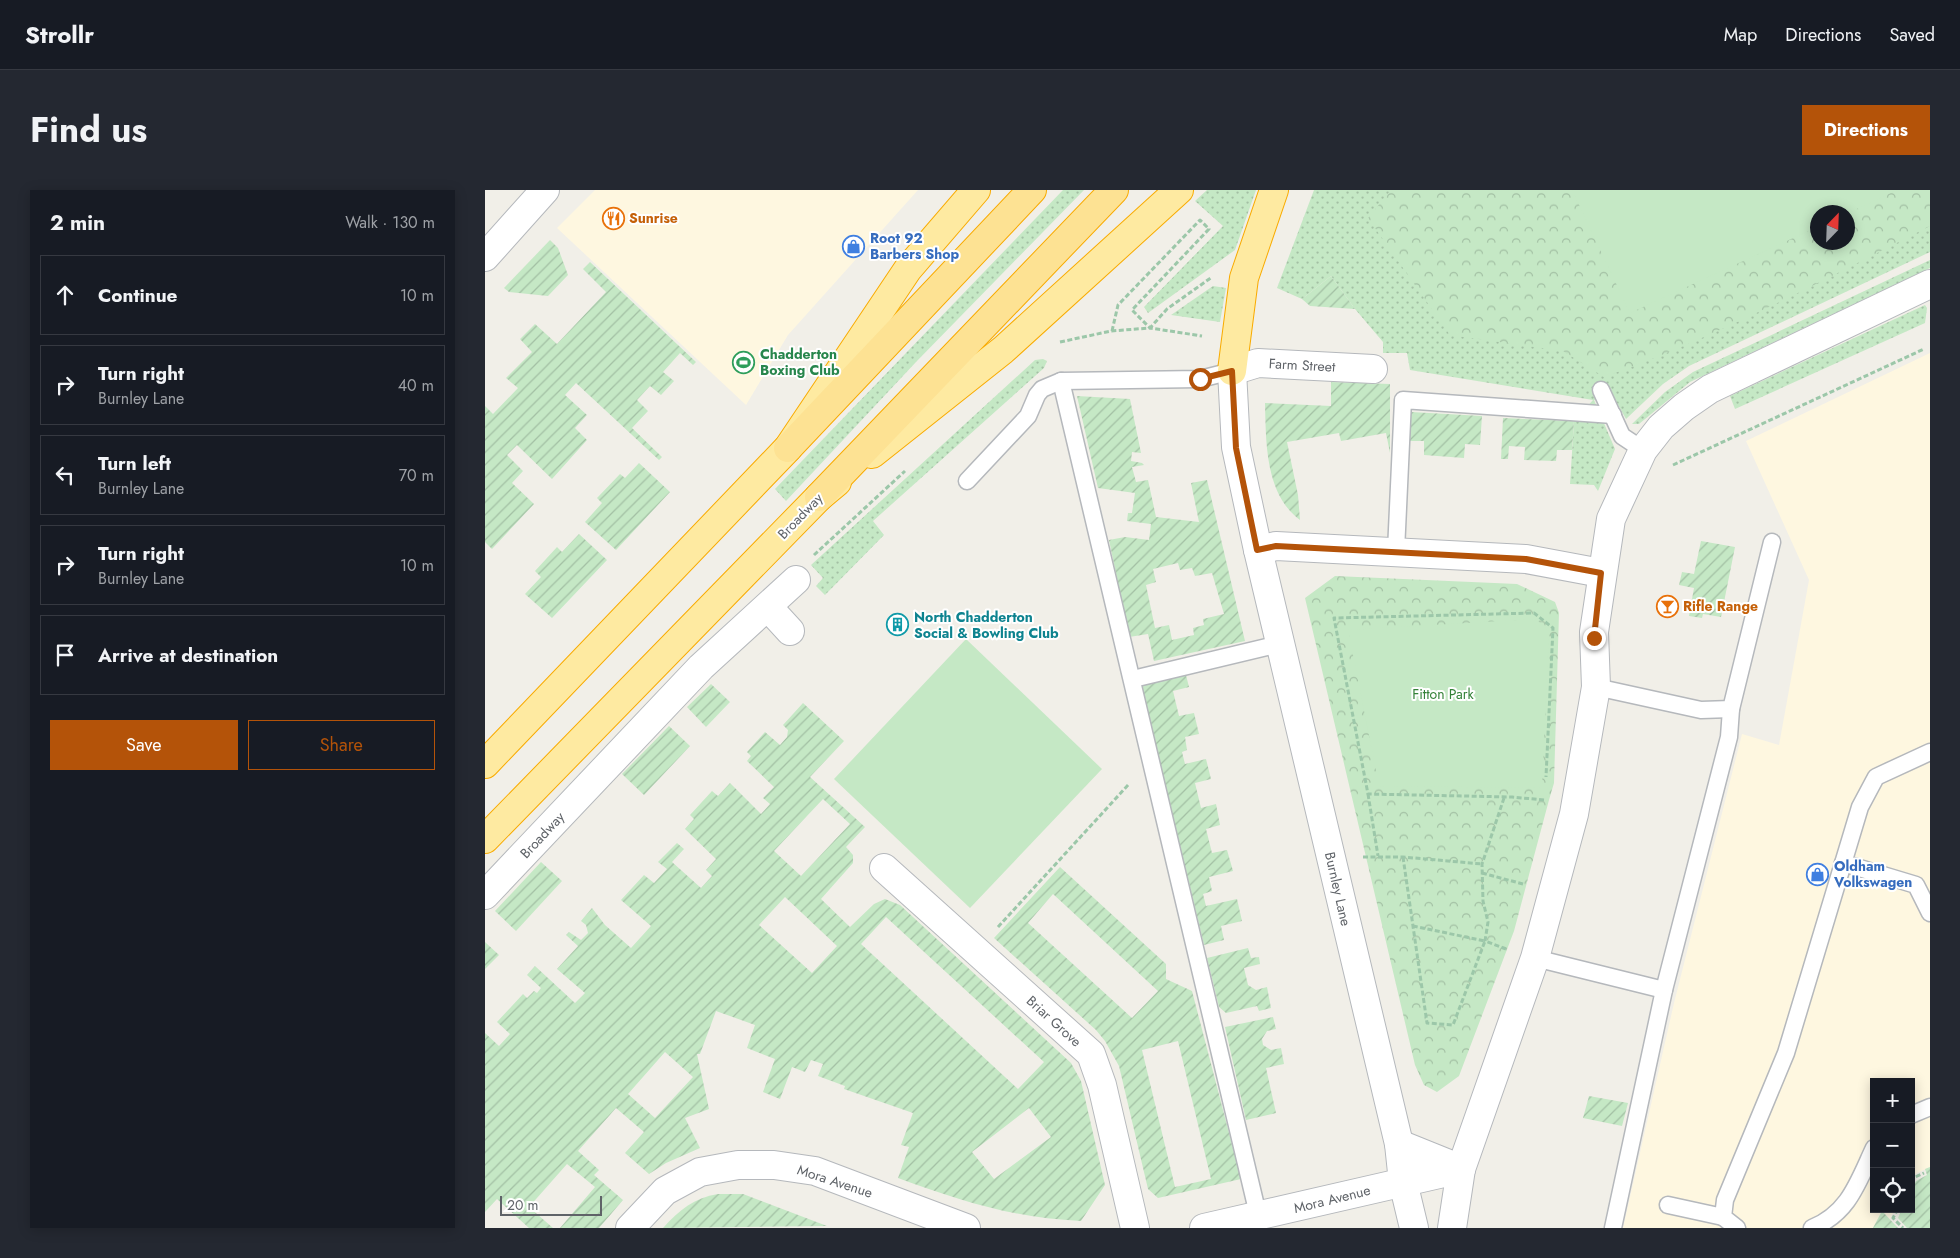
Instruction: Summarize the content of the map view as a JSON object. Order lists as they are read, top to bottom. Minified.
{"streets":{"highway":["Broadway"],"street":["Farm Street","Burnley Lane","Briar Grove","Mora Avenue"]},"crossings":[["Farm Street","Burnley Lane"],["Burnley Lane","Mora Avenue"]],"parks":["Fitton Park"],"places":{"restaurant":["Sunrise"],"shop":["Root 92 Barbers Shop","Oldham Volkswagen"],"sports":["Chadderton Boxing Club"],"bar":["Rifle Range"],"building":["North Chadderton Social & Bowling Club"]},"scale_bar":"20 m","north":"top right","page":{"header":"Strollr","nav":["Map","Directions","Saved"],"title":"Find us","buttons":["Directions",["Save","Share"]],"heading":["2 min","Walk · 130 m"],"list":[["Continue","10 m"],["Turn right","Burnley Lane","40 m"],["Turn left","Burnley Lane","70 m"],["Turn right","Burnley Lane","10 m"],"Arrive at destination"],"map_buttons":["+","−"],"scale":"20 m"}}
